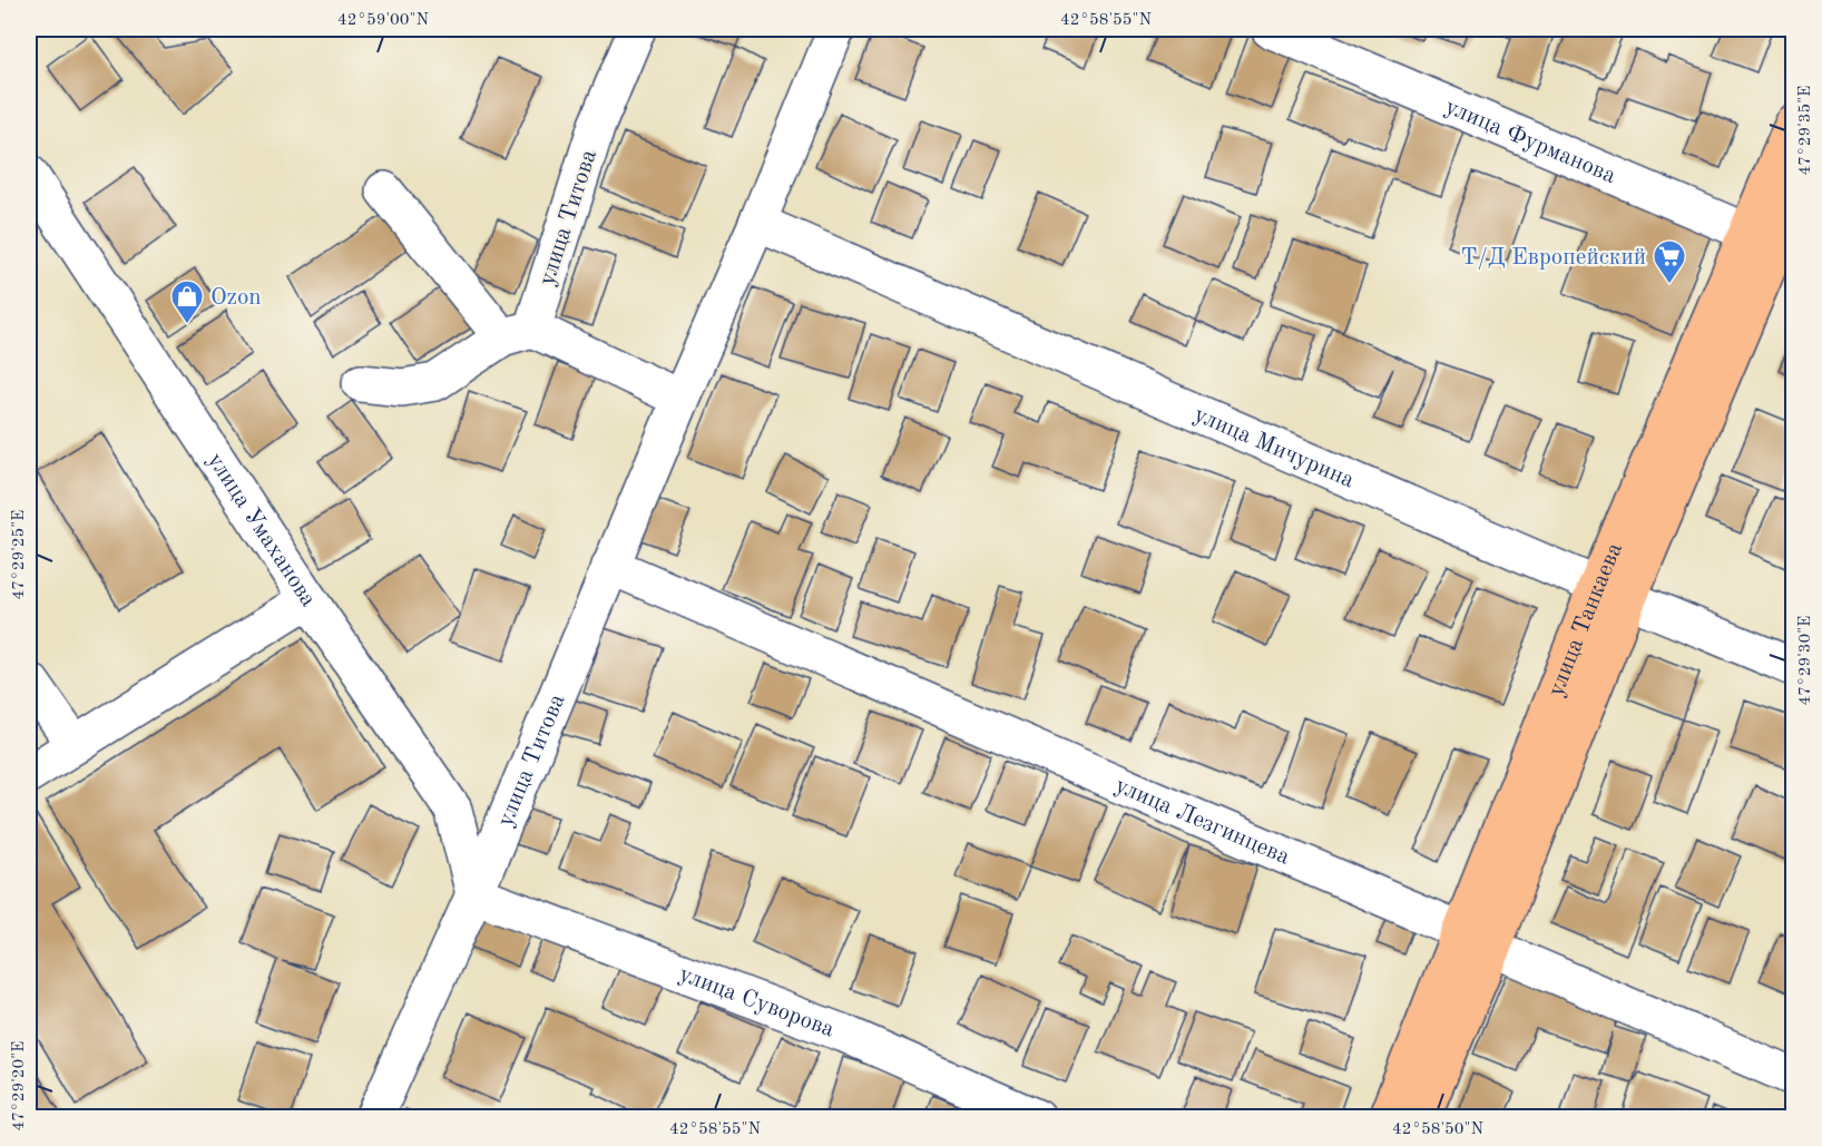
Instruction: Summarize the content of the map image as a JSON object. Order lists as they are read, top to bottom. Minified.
{"streets":{"main road":["улица Танкаева"],"street":["улица Фурманова","улица Титова","улица Мичурина","улица Умаханова","улица Лезгинцева","улица Суворова"]},"crossings":[["улица Фурманова","улица Танкаева"],["улица Титова","улица Мичурина"],["улица Титова","улица Умаханова"],["улица Титова","улица Лезгинцева"],["улица Титова","улица Суворова"],["улица Мичурина","улица Танкаева"],["улица Умаханова","улица Суворова"],["улица Танкаева","улица Лезгинцева"]],"places":{"supermarket":["Т/Д Европейский"],"shop":["Ozon"]},"coordinates":["42°59'00\"N","42°58'55\"N","47°29'35\"E","47°29'25\"E","47°29'30\"E","47°29'20\"E","42°58'50\"N"]}
